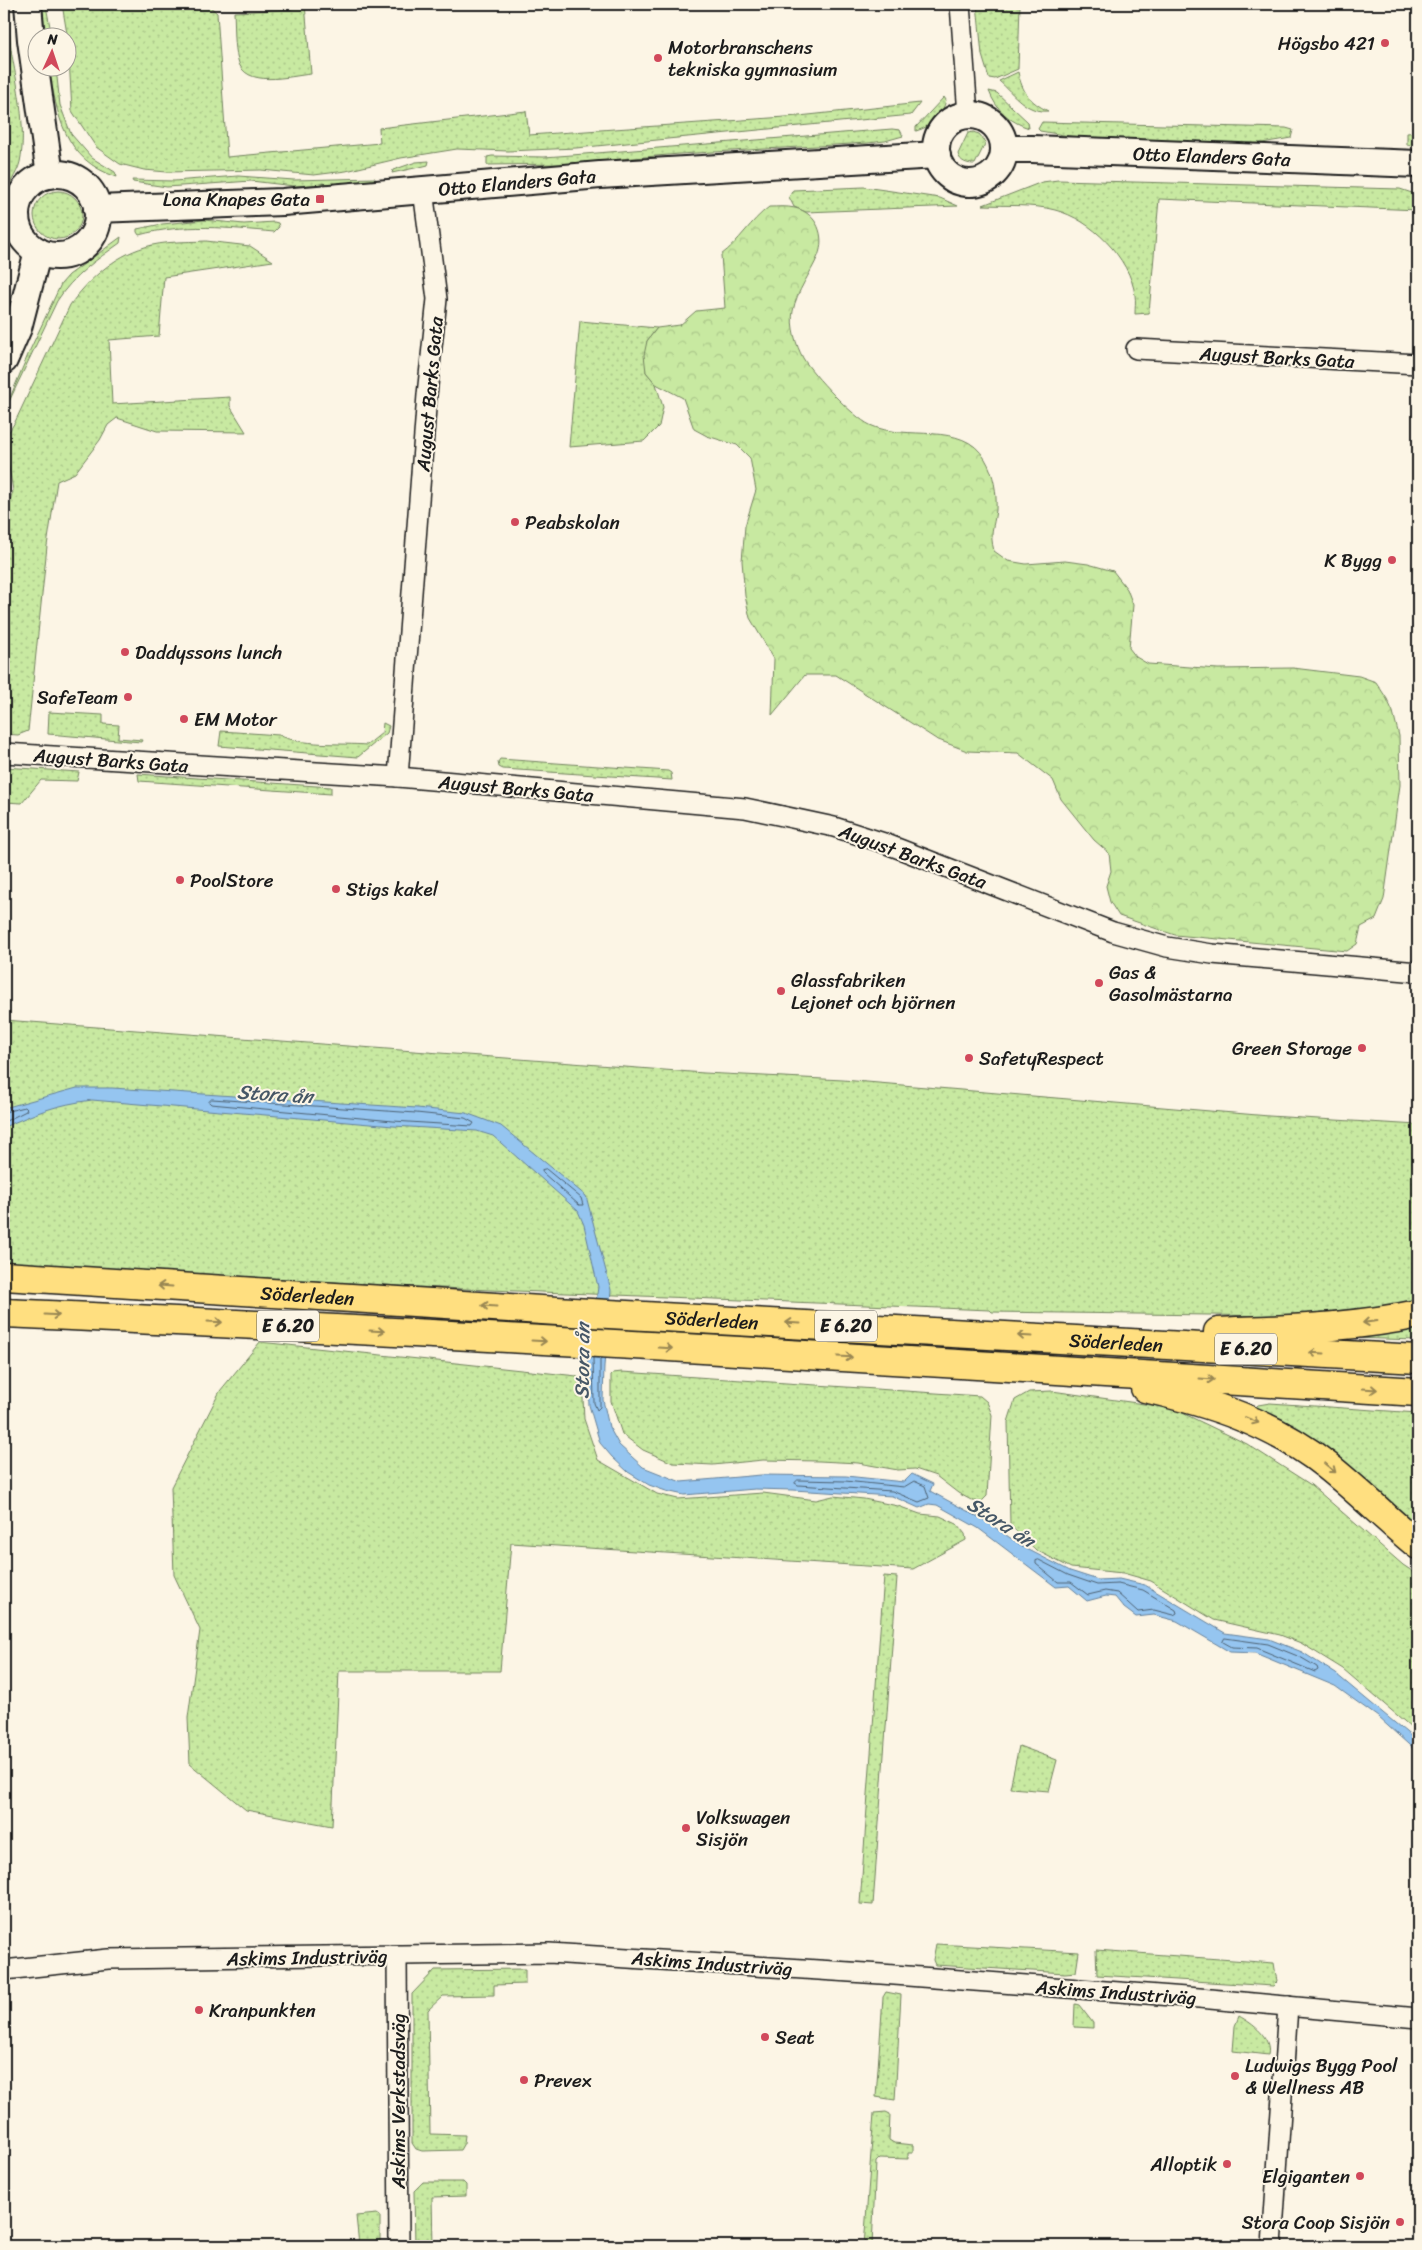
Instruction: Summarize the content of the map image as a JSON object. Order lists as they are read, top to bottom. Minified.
{"streets":{"highway":["Söderleden","E 6.20"],"street":["Otto Elanders Gata","August Barks Gata","Askims Industriväg","Askims Verkstadsväg"]},"crossings":[["Otto Elanders Gata","August Barks Gata"],["Askims Industriväg","Askims Verkstadsväg"]],"water":["Stora ån"],"places":{"other":["Högsbo 421","Motorbranschens tekniska gymnasium","Peabskolan","K Bygg","Daddyssons lunch","SafeTeam","EM Motor","PoolStore","Stigs kakel","Gas & Gasolmästarna","Glassfabriken Lejonet och björnen","Green Storage","SafetyRespect","Volkswagen Sisjön","Kranpunkten","Seat","Ludwigs Bygg Pool & Wellness AB","Prevex","Alloptik","Elgiganten","Stora Coop Sisjön"],"transit":["Lona Knapes Gata"]},"north":"top"}
